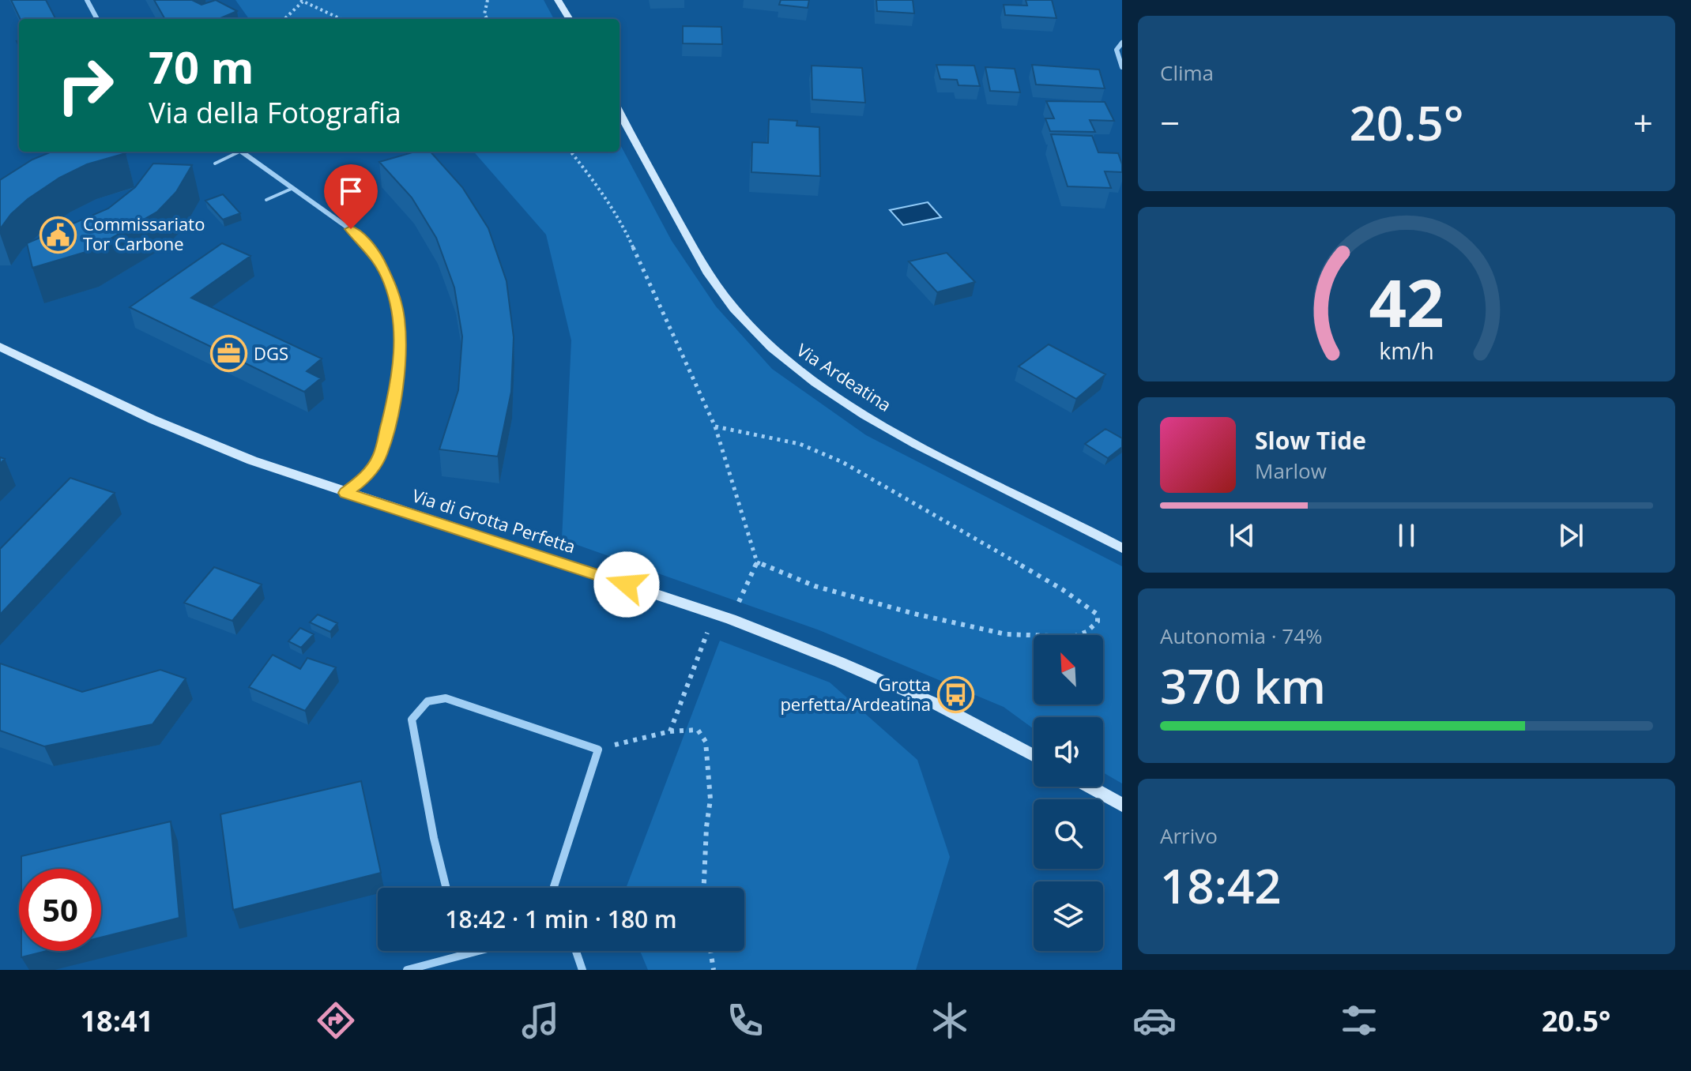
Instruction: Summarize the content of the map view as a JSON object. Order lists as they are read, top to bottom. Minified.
{"streets":{"main road":["Via Ardeatina","Via di Grotta Perfetta"]},"places":{"public building":["Commissariato Tor Carbone"],"office":["DGS"],"bus stop":["Grotta perfetta/Ardeatina"]},"north":"top left","page":{"tile":["Clima",["Autonomia · 74%","370 km"],["Arrivo","18:42"]],"turn":["70 m","Via della Fotografia"],"heat":["−","20.5°","+"],"song":["Slow Tide","Marlow"],"limit":"50","trip":"18:42 · 1 min · 180 m","tabs":["18:41","20.5°"],"gauge":["42","km/h"]}}
